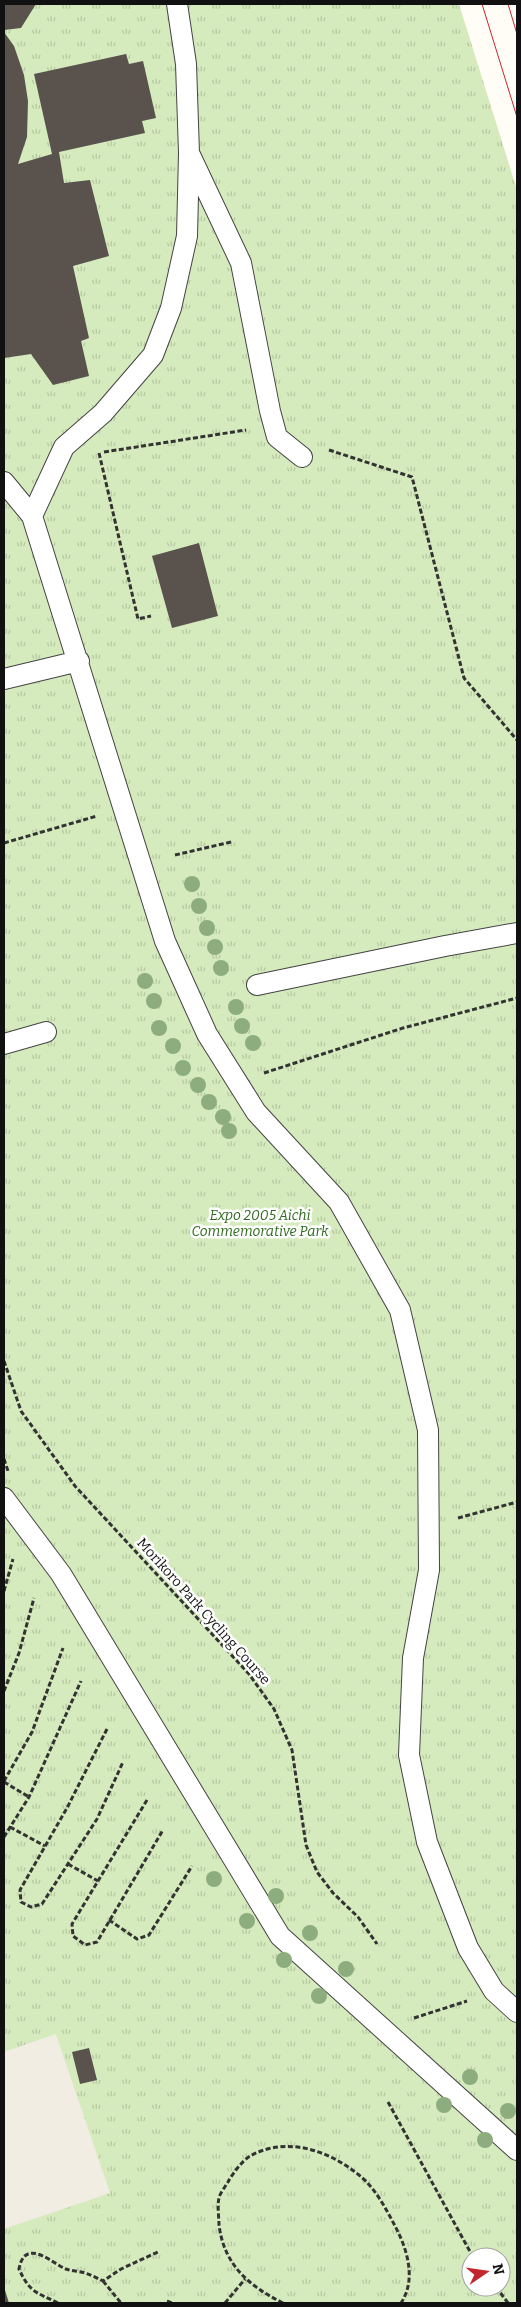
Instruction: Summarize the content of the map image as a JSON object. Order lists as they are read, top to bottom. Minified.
{"streets":{"path":["Morikoro Park Cycling Course"]},"parks":["Expo 2005 Aichi Commemorative Park"],"north":"right"}
